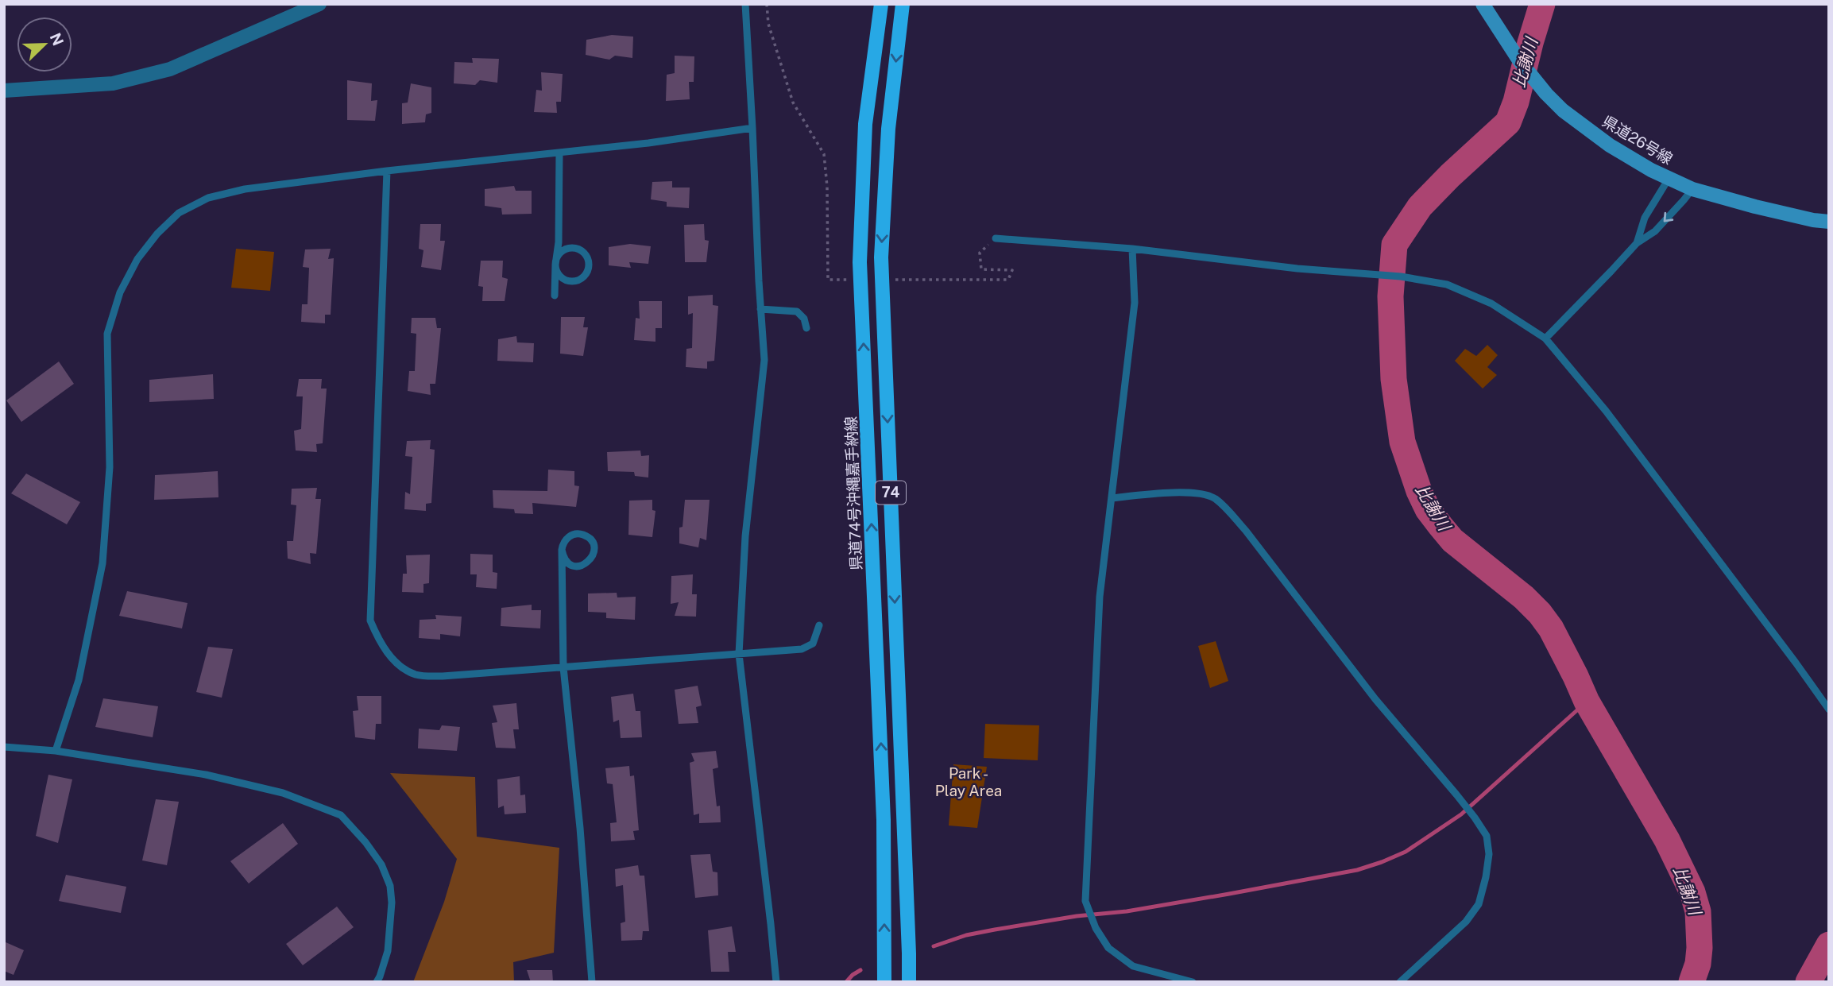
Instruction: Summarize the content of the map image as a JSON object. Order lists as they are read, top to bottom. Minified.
{"streets":{"main road":["県道26号線","74","県道74号沖縄嘉手納線"]},"water":["比謝川"],"parks":["Park - Play Area"],"north":"top right"}
